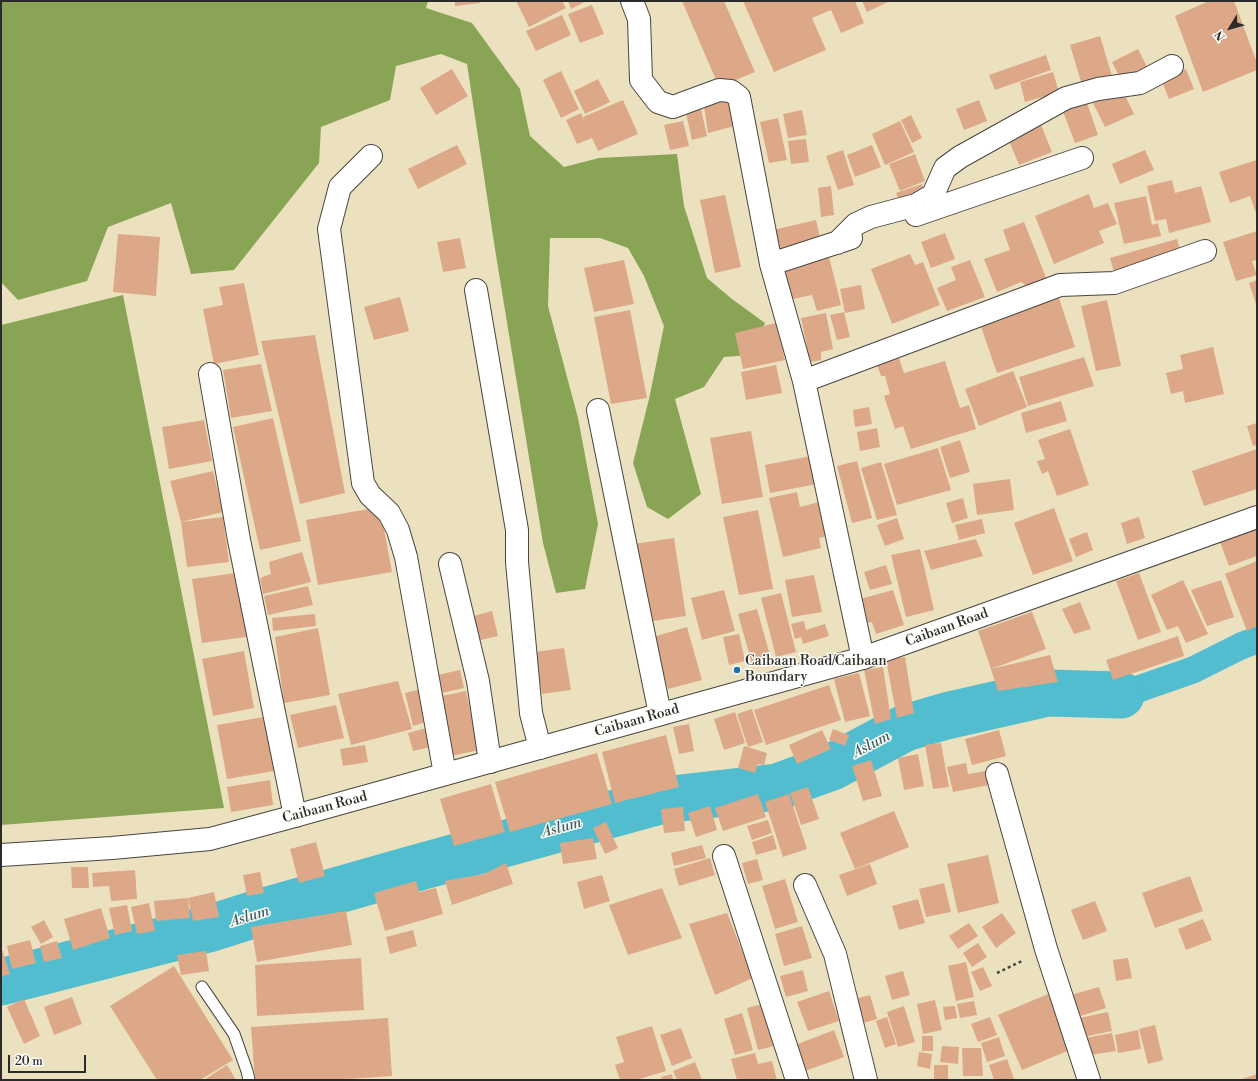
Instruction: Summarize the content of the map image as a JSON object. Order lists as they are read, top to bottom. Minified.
{"streets":{"street":["Caibaan Road"]},"water":["Aslum"],"places":["Caibaan Road/Caibaan Boundary"],"scale_bar":"20 m","north":"bottom left"}
